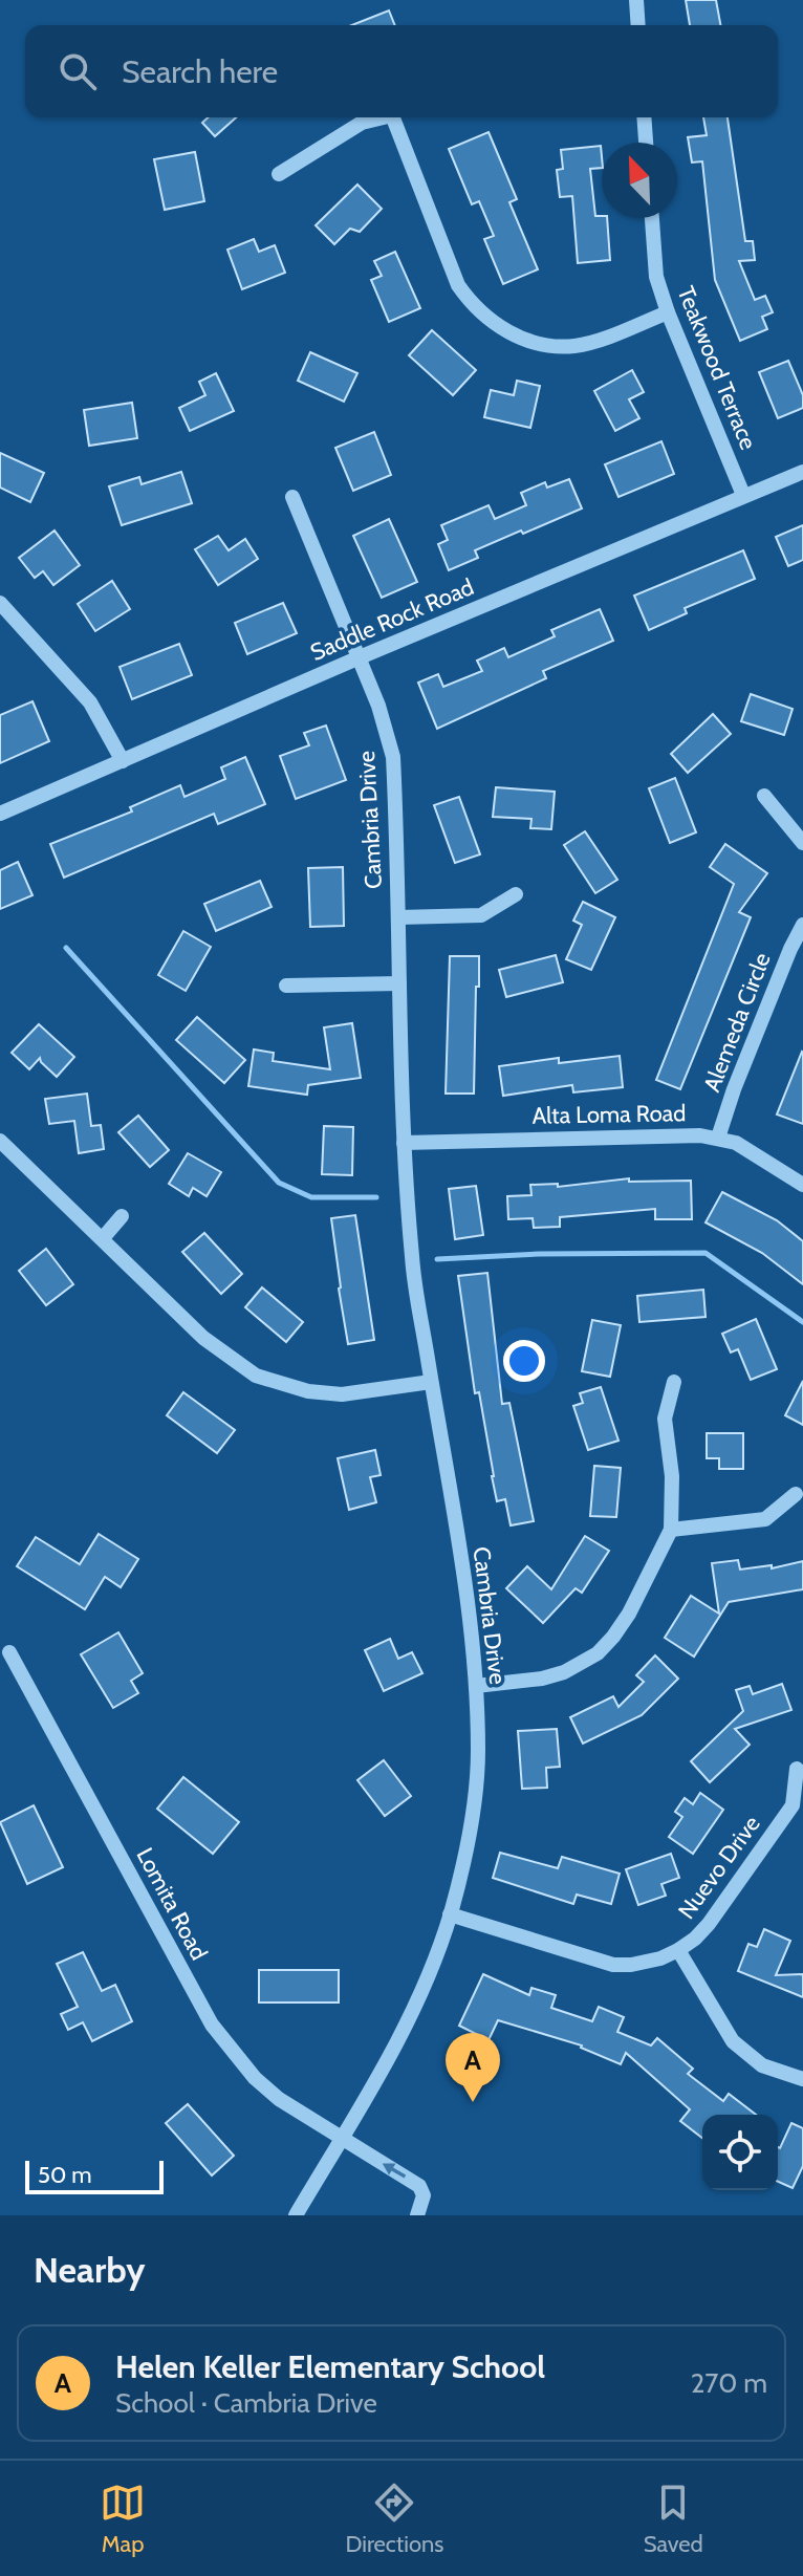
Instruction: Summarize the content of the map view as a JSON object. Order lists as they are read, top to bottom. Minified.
{"streets":{"street":["Teakwood Terrace","Saddle Rock Road","Cambria Drive","Alemeda Circle","Alta Loma Road","Nuevo Drive","Lomita Road"]},"crossings":[["Teakwood Terrace","Saddle Rock Road"],["Saddle Rock Road","Cambria Drive"],["Cambria Drive","Alta Loma Road"],["Cambria Drive","Nuevo Drive"],["Cambria Drive","Lomita Road"],["Alemeda Circle","Alta Loma Road"]],"scale_bar":"50 m","north":"top left","page":{"search":"Search here","pins":"A","scale":"50 m","heading":"Nearby","list":[{"mark":"A","name":"Helen Keller Elementary School","note":"School · Cambria Drive","value":"270 m"}],"nav":["Map","Directions","Saved"]}}
